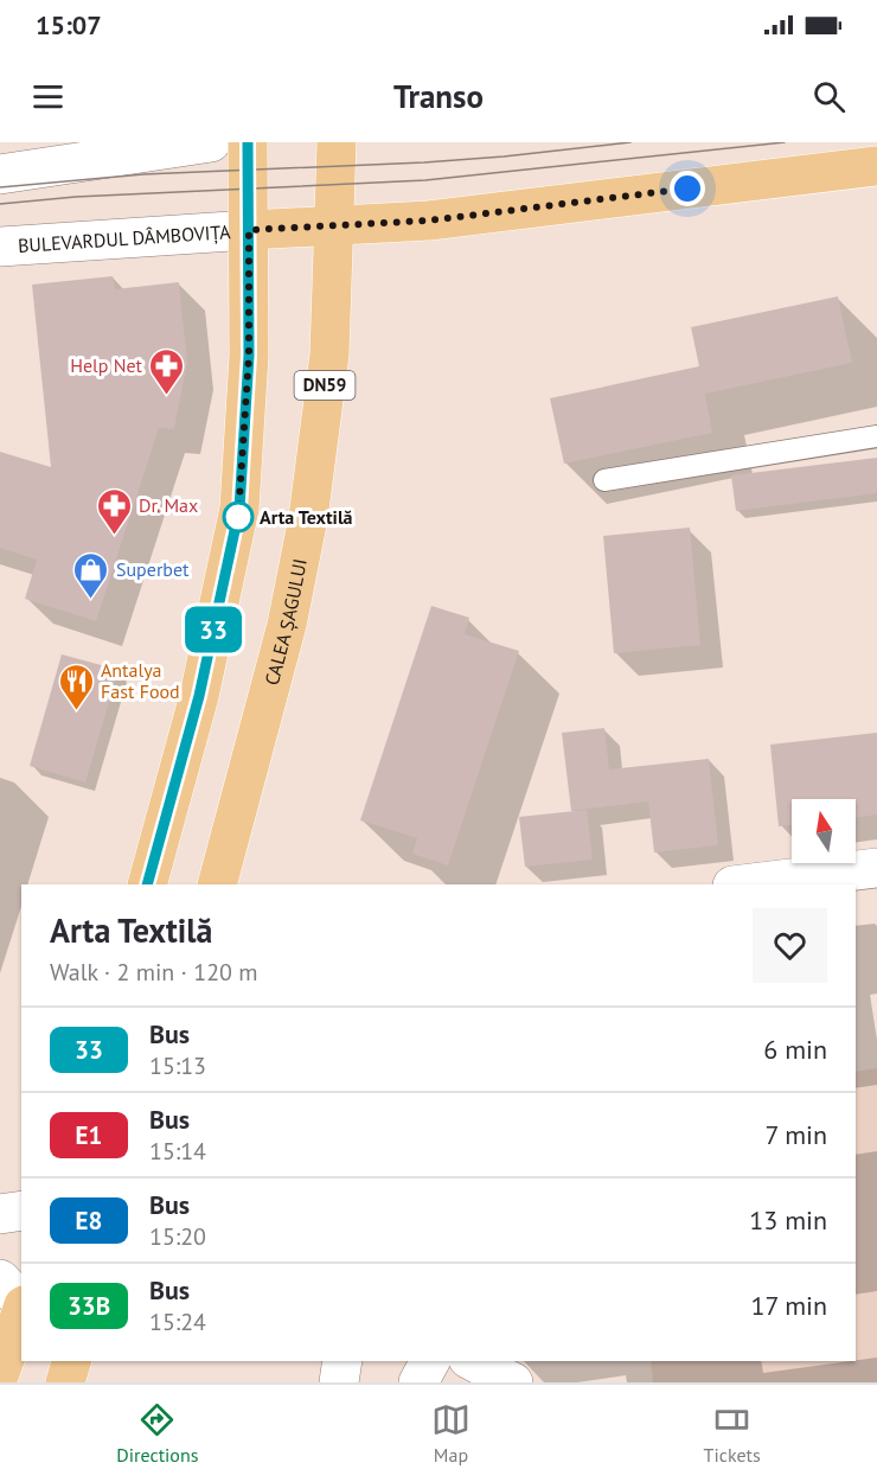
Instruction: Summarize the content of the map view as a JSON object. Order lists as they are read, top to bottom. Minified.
{"streets":{"main road":["BULEVARDUL DÂMBOVIȚA","DN59","CALEA ȘAGULUI"]},"places":{"pharmacy":["Help Net","Dr. Max"],"other":["Arta Textilă"],"shop":["Superbet"],"restaurant":["Antalya Fast Food"]},"lines":["bus line 33"],"north":"top","page":{"status":"15:07","header":"Transo","on_map":"33","heading":["Arta Textilă","Walk · 2 min · 120 m"],"list":[{"mark":"33","name":"Bus","note":"15:13","value":"6 min"},{"mark":"E1","name":"Bus","note":"15:14","value":"7 min"},{"mark":"E8","name":"Bus","note":"15:20","value":"13 min"},{"mark":"33B","name":"Bus","note":"15:24","value":"17 min"}],"tabs":["Directions","Map","Tickets"]}}
